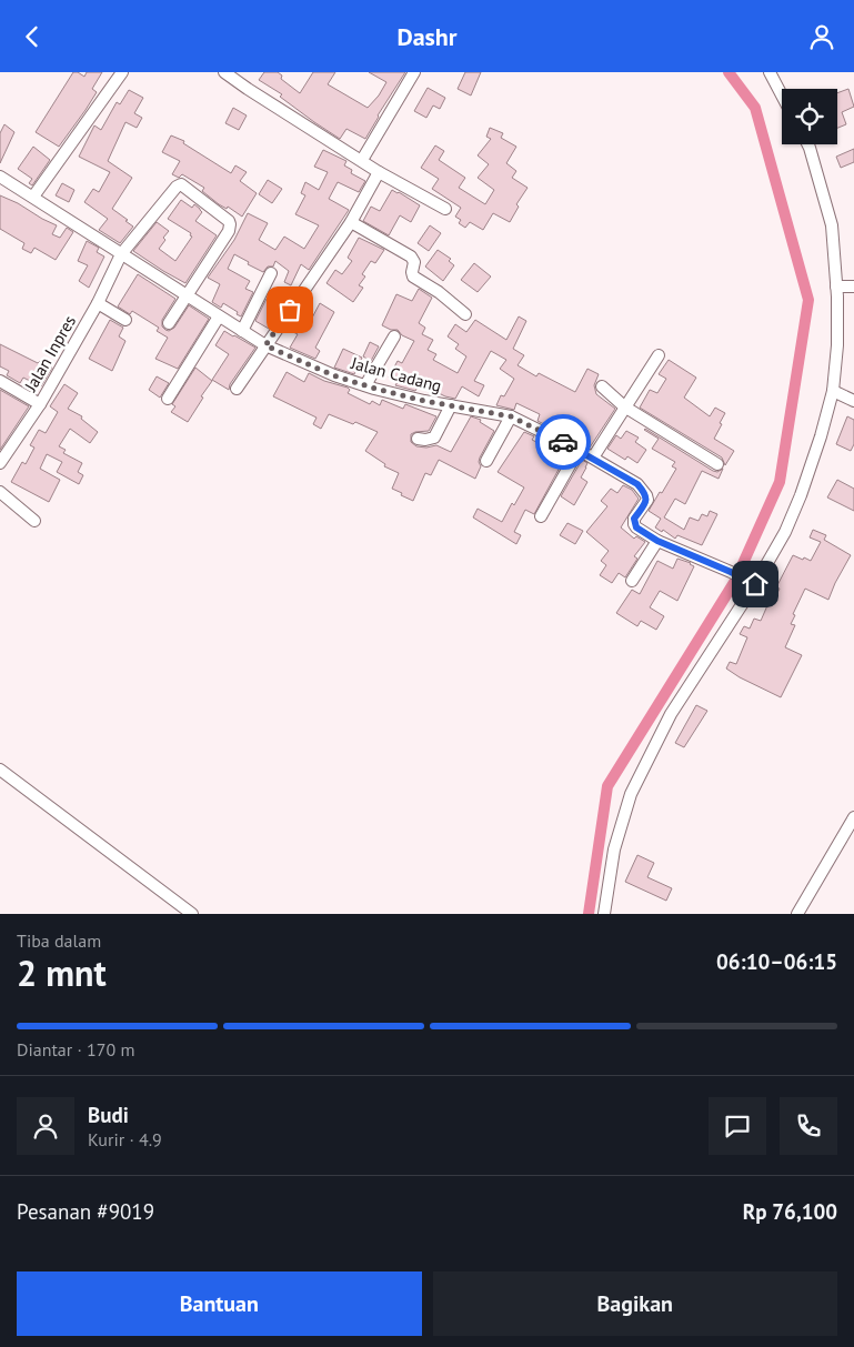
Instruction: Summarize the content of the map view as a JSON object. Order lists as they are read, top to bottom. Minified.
{"streets":{"street":["Jalan Inpres","Jalan Cadang"]},"crossings":[["Jalan Inpres","Jalan Cadang"]],"page":{"header":"Dashr","heading":["2 mnt","Tiba dalam","06:10–06:15"],"panel":["Budi","Kurir · 4.9","Pesanan #9019","Rp 76,100"],"bar":"Diantar · 170 m","buttons":["Bantuan","Bagikan"]}}
